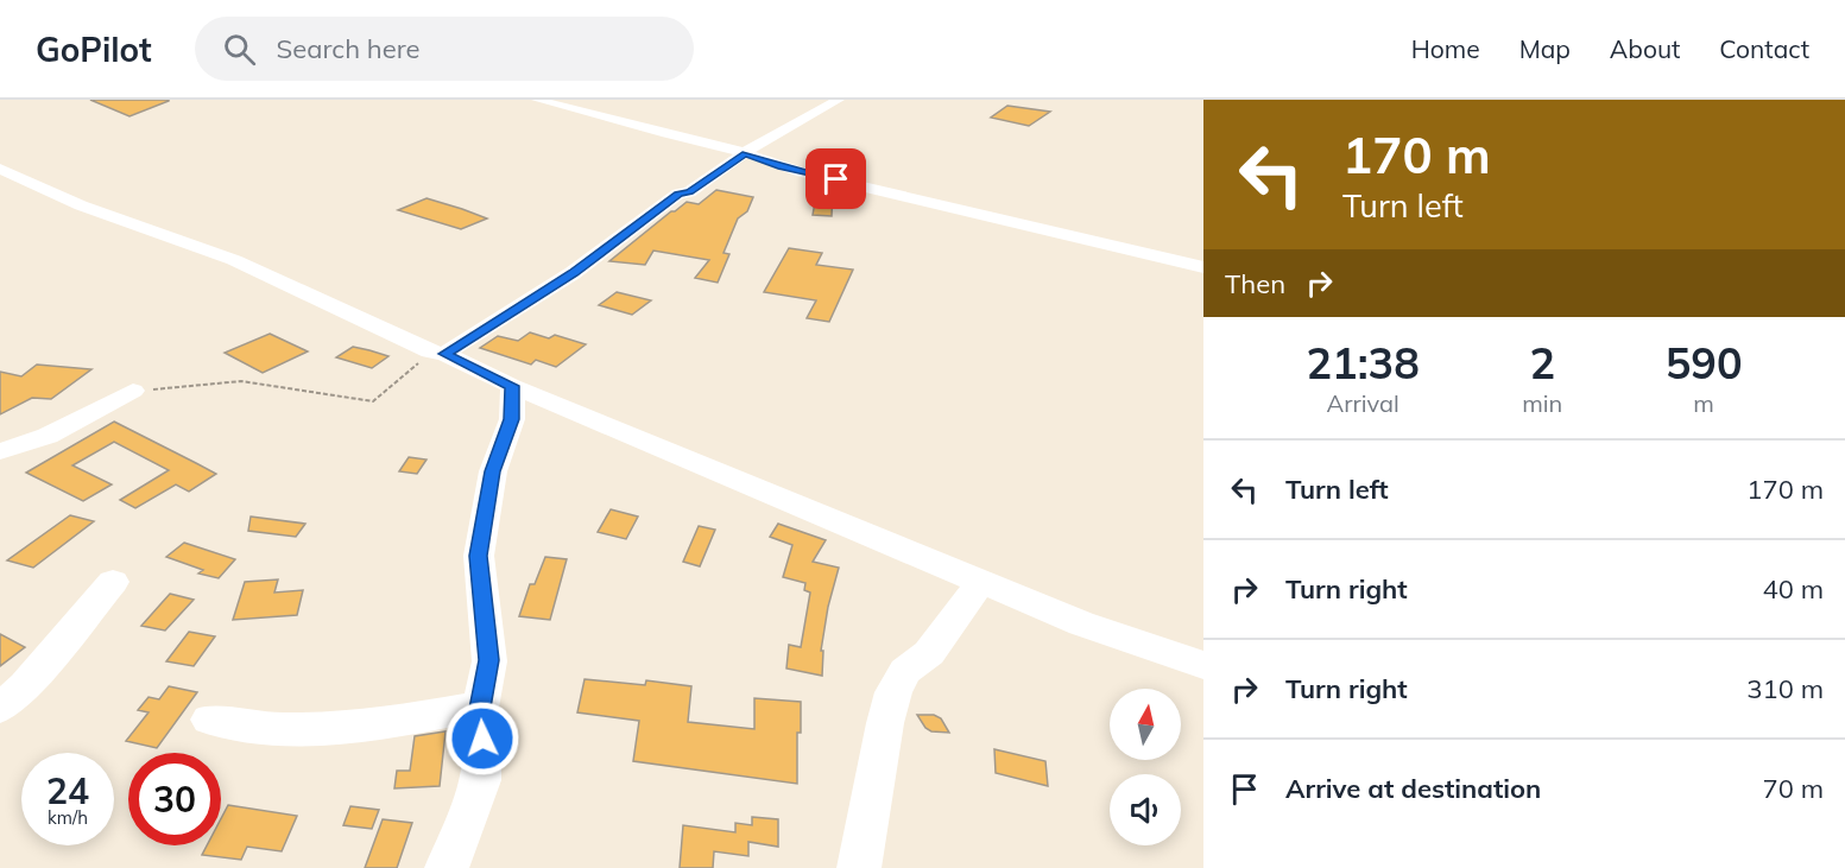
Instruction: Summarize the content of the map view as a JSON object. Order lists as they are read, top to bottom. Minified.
{"north":"top","page":{"header":"GoPilot","search":"Search here","nav":["Home","Map","About","Contact"],"turn":["170 m","Turn left"],"then":"Then","eta":["21:38","Arrival","2","min","590","m"],"list":[{"name":"Turn left","value":"170 m"},{"name":"Turn right","value":"40 m"},{"name":"Turn right","value":"310 m"},{"name":"Arrive at destination","value":"70 m"}],"speed":"24 km/h","limit":"30"}}
